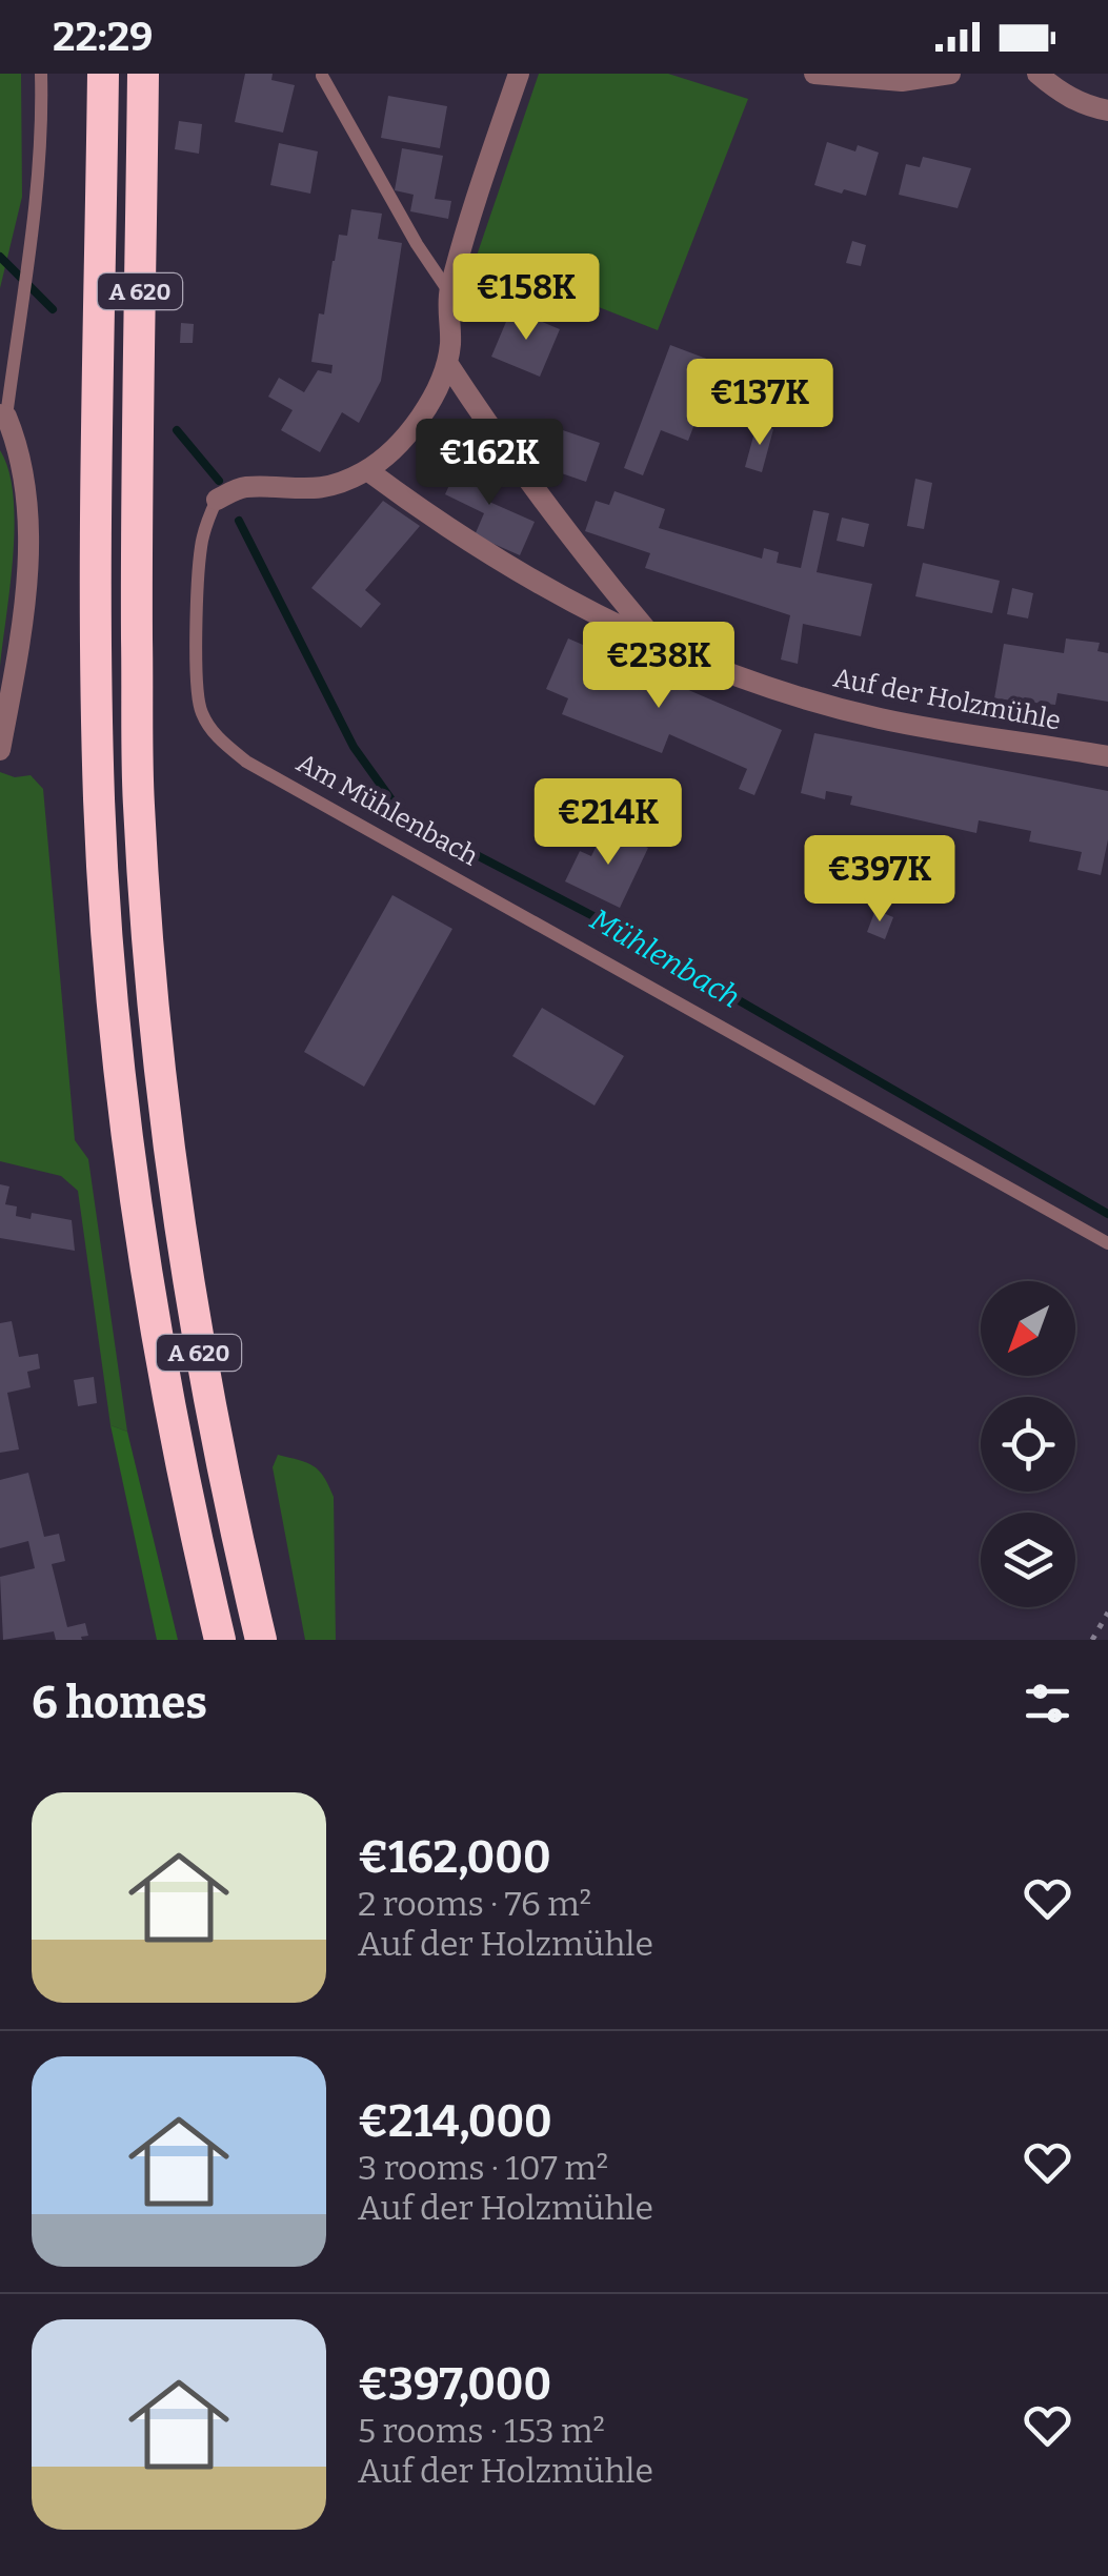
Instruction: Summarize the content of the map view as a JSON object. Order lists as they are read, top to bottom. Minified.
{"streets":{"highway":["A 620"],"street":["Auf der Holzmühle","Am Mühlenbach"]},"crossings":[["Auf der Holzmühle","Am Mühlenbach"]],"water":["Mühlenbach"],"north":"bottom left","page":{"status":"22:29","price":["€158K","€137K","€162K","€238K","€214K","€397K"],"heading":"6 homes","list":[{"name":"€162,000","note":"2 rooms · 76 m² · Auf der Holzmühle"},{"name":"€214,000","note":"3 rooms · 107 m² · Auf der Holzmühle"},{"name":"€397,000","note":"5 rooms · 153 m² · Auf der Holzmühle"}]}}
